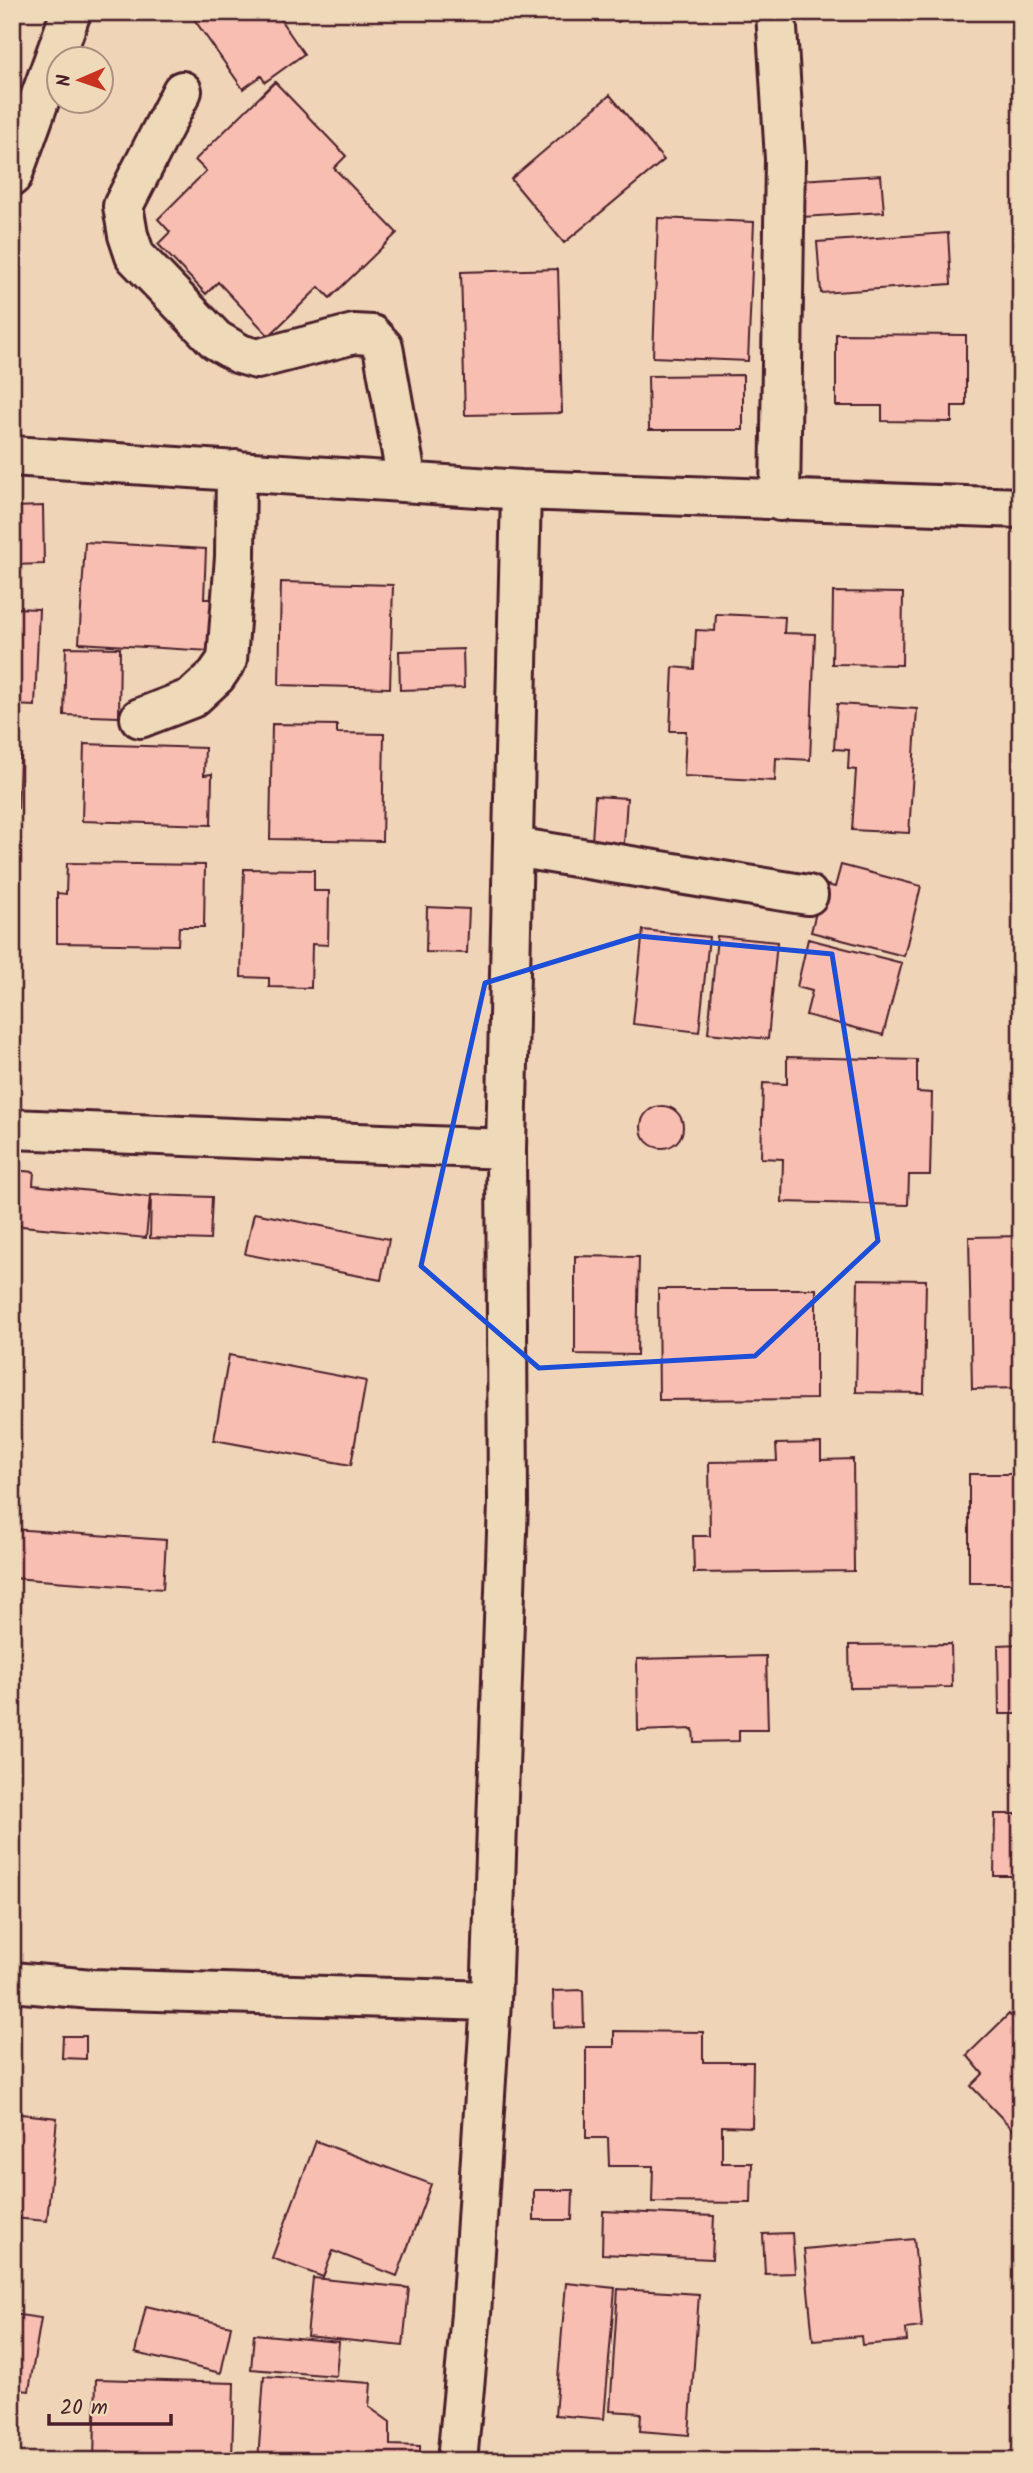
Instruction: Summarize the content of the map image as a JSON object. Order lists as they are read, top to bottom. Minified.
{"scale_bar":"20 m","north":"left"}
